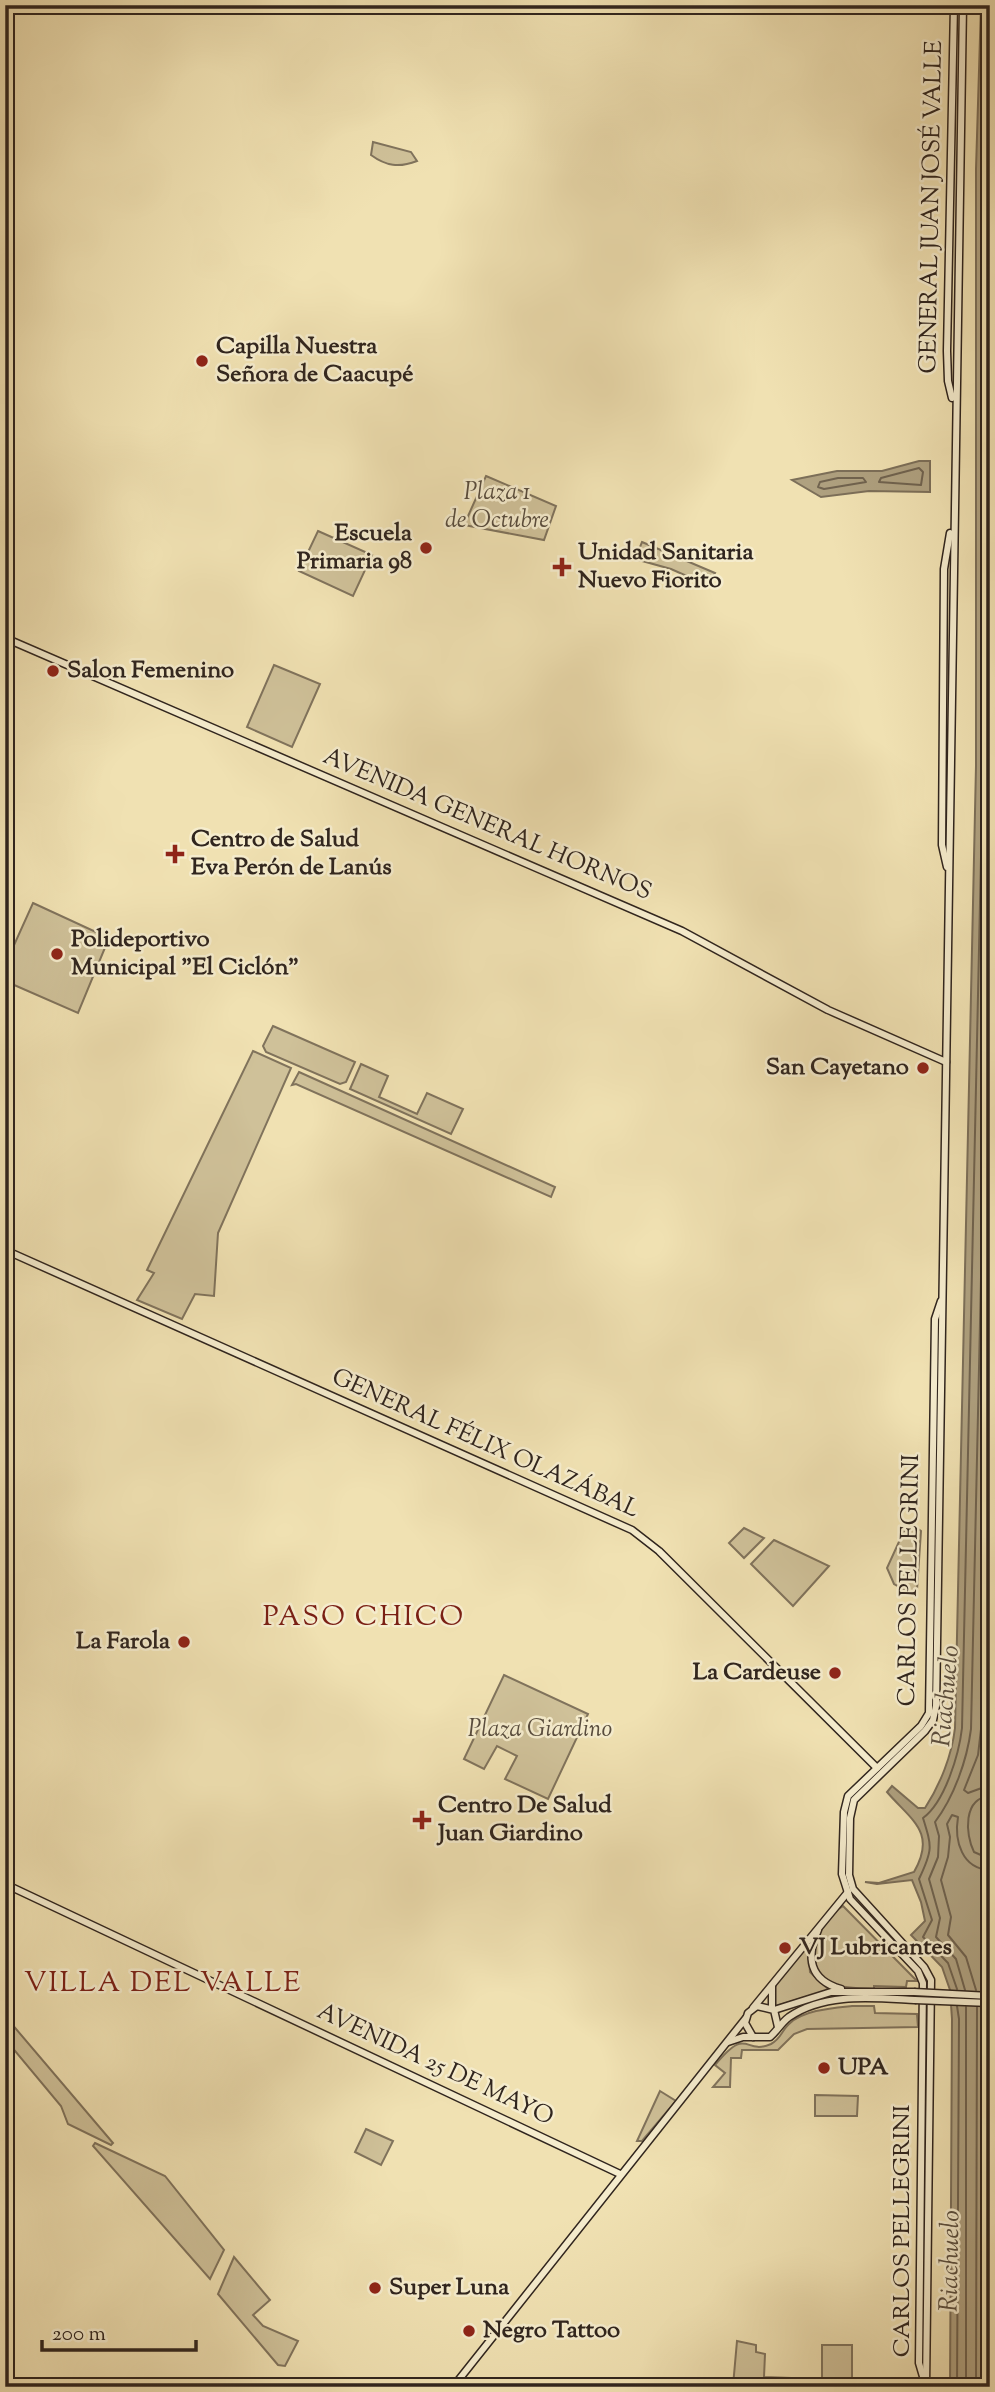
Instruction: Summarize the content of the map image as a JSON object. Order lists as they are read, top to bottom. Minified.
{"streets":{"main road":["GENERAL JUAN JOSÉ VALLE","AVENIDA GENERAL HORNOS","GENERAL FÉLIX OLAZÁBAL","CARLOS PELLEGRINI","AVENIDA 25 DE MAYO"]},"crossings":[["GENERAL JUAN JOSÉ VALLE","AVENIDA GENERAL HORNOS"],["GENERAL JUAN JOSÉ VALLE","CARLOS PELLEGRINI"],["AVENIDA GENERAL HORNOS","CARLOS PELLEGRINI"],["GENERAL FÉLIX OLAZÁBAL","CARLOS PELLEGRINI"]],"districts":["PASO CHICO","VILLA DEL VALLE"],"water":["Riachuelo"],"parks":["Plaza 1 de Octubre","Plaza Giardino"],"places":{"other":["Capilla Nuestra Señora de Caacupé","Escuela Primaria 98","Salon Femenino","Polideportivo Municipal \"El Ciclón\"","San Cayetano","La Farola","La Cardeuse","VJ Lubricantes","UPA","Super Luna","Negro Tattoo"],"health":["Unidad Sanitaria Nuevo Fiorito","Centro de Salud Eva Perón de Lanús","Centro De Salud Juan Giardino"]},"scale_bar":"200 m"}
